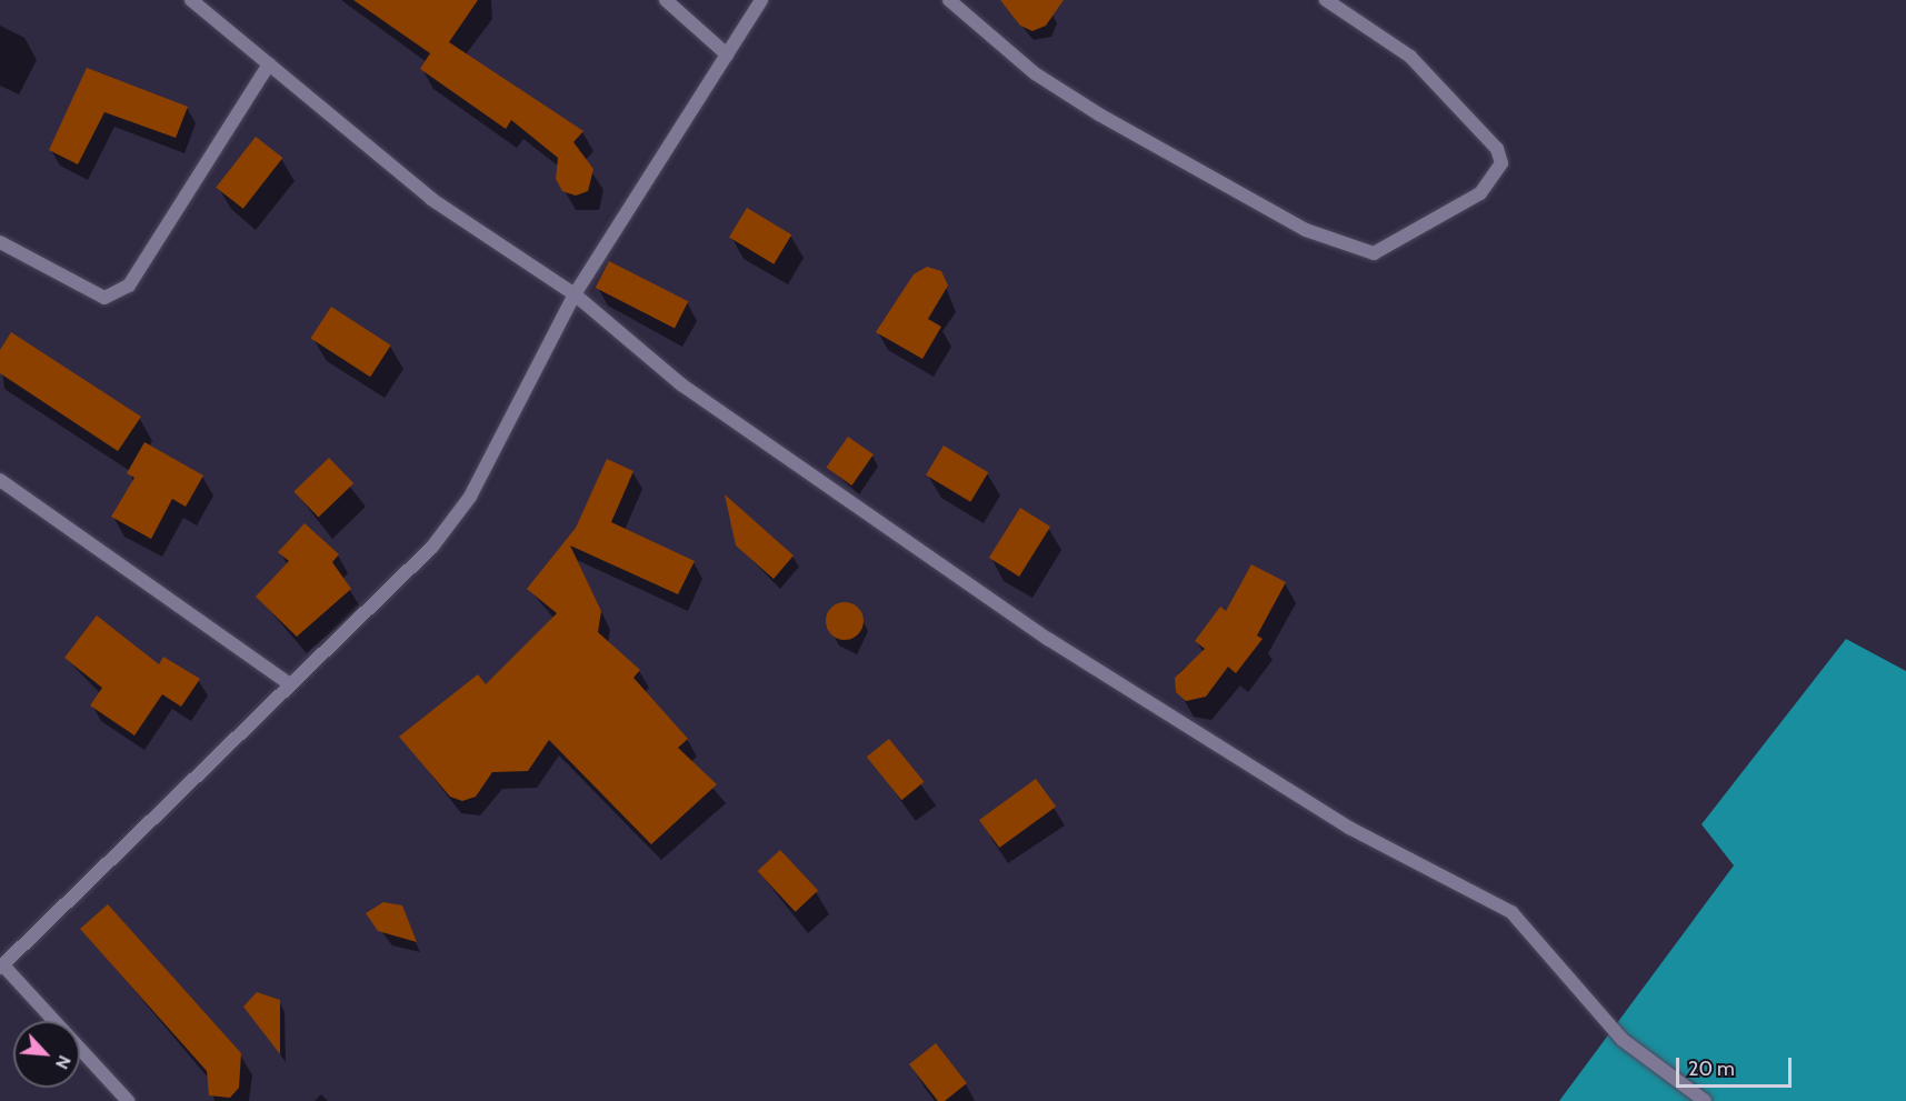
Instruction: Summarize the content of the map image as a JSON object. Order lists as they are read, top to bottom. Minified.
{"scale_bar":"20 m","north":"bottom right"}
